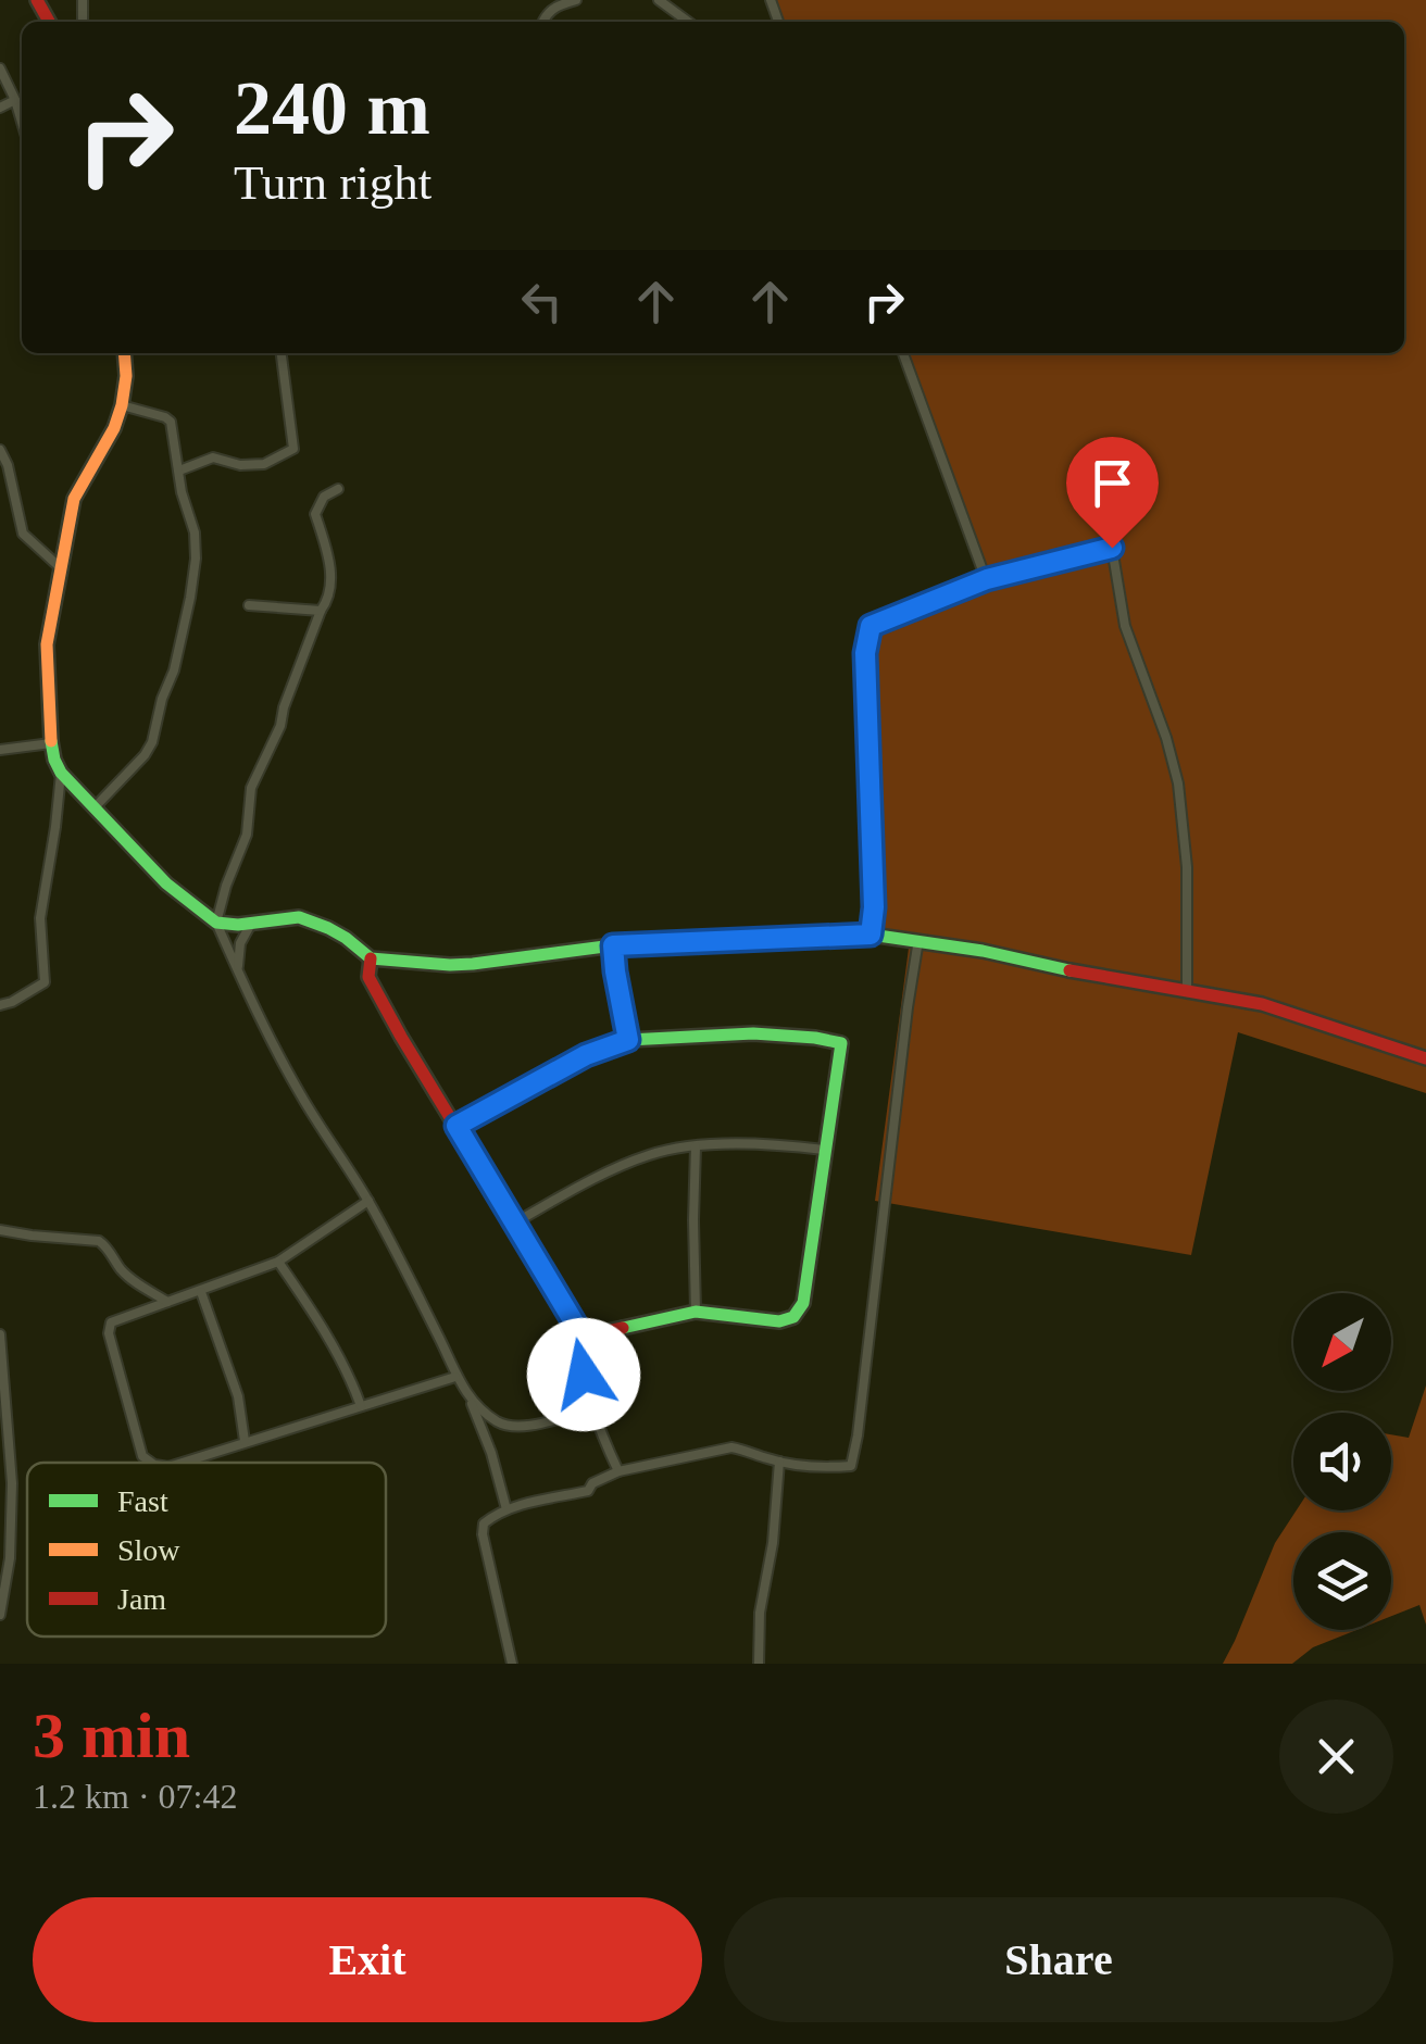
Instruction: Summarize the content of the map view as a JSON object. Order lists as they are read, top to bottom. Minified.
{"legend":["Fast","Slow","Jam"],"north":"bottom left","page":{"turn":["240 m","Turn right"],"heading":["3 min","1.2 km · 07:42"],"buttons":["Exit","Share"]}}
